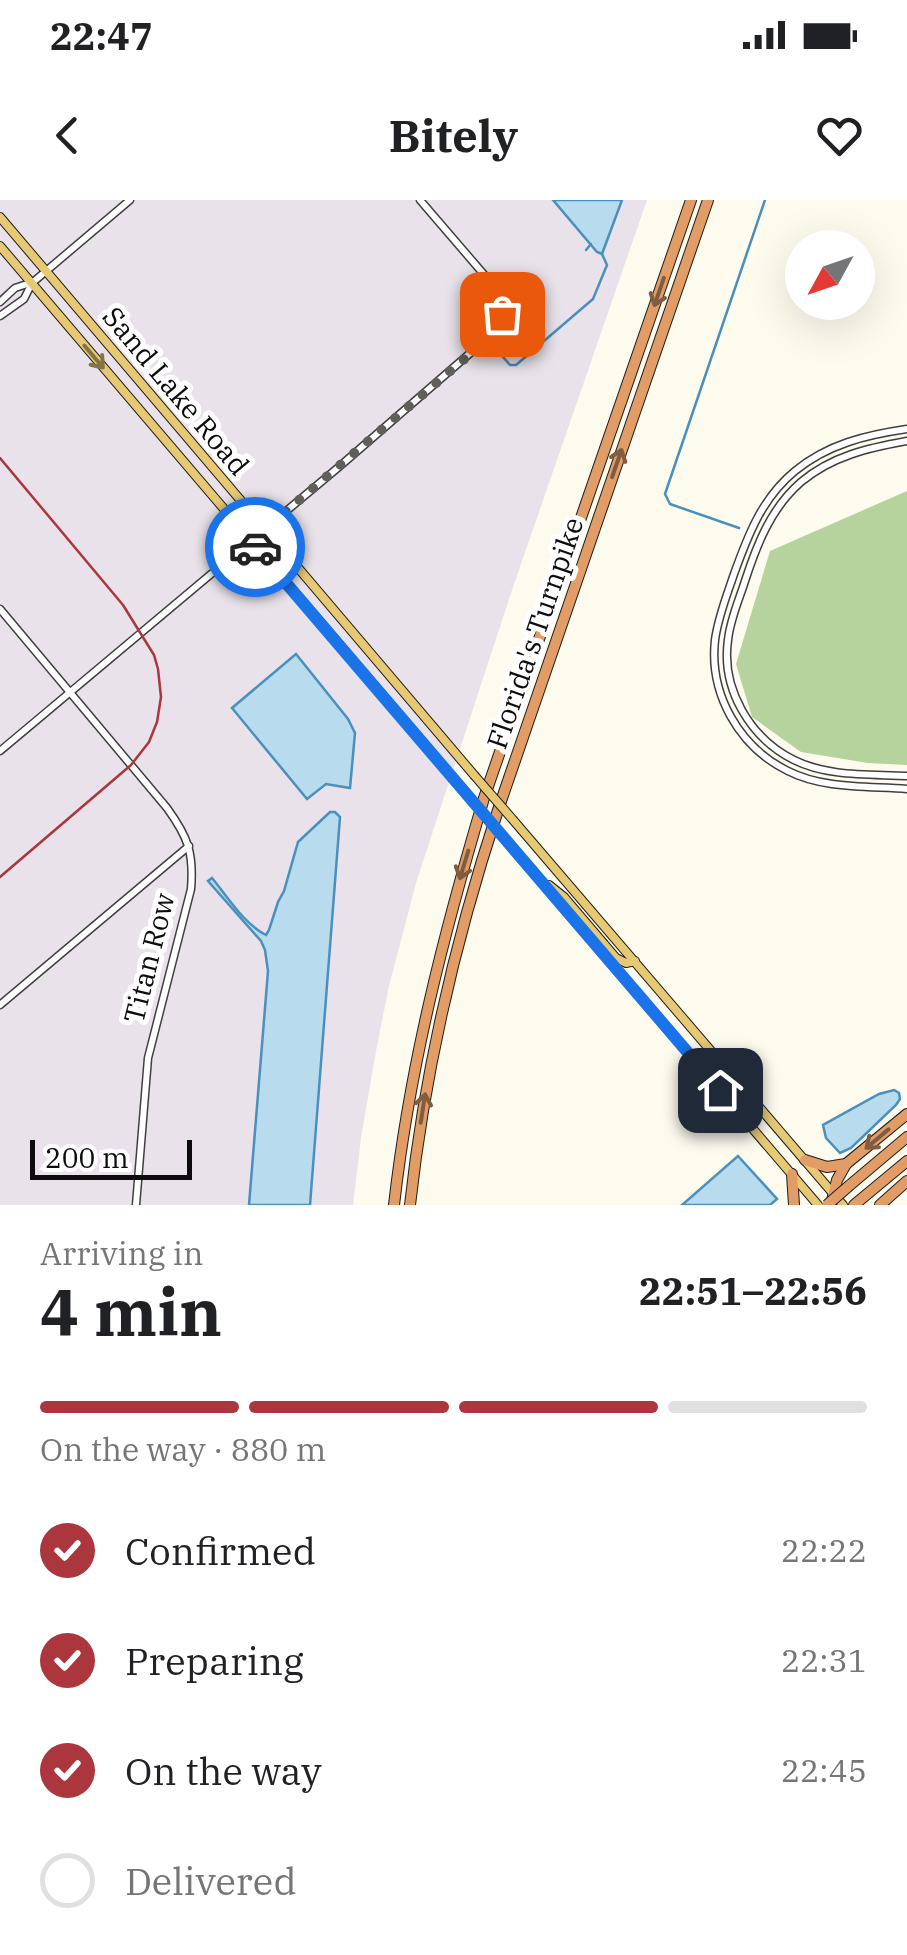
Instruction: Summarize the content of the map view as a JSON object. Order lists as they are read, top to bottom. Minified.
{"streets":{"highway":["Florida's Turnpike"],"main road":["Sand Lake Road"],"street":["Titan Row"]},"scale_bar":"200 m","north":"bottom left","page":{"status":"22:47","header":"Bitely","scale":"200 m","heading":["4 min","Arriving in","22:51–22:56"],"bar":"On the way · 880 m","list":[["Confirmed","22:22"],["Preparing","22:31"],["On the way","22:45"],"Delivered"]}}
